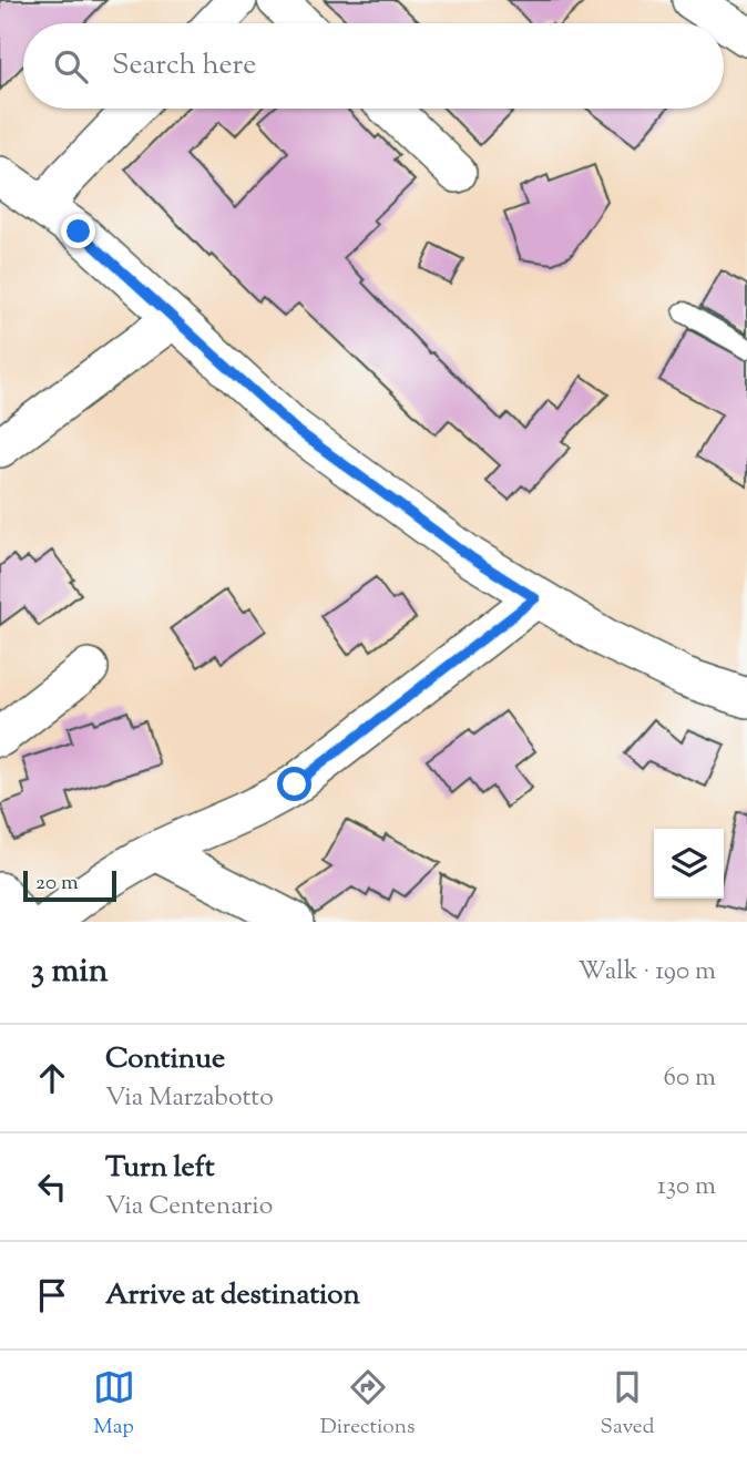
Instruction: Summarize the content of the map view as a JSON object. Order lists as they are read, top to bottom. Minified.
{"scale_bar":"20 m","page":{"search":"Search here","scale":"20 m","heading":["3 min","Walk · 190 m"],"list":[["Continue","Via Marzabotto","60 m"],["Turn left","Via Centenario","130 m"],"Arrive at destination"],"nav":["Map","Directions","Saved"]}}
